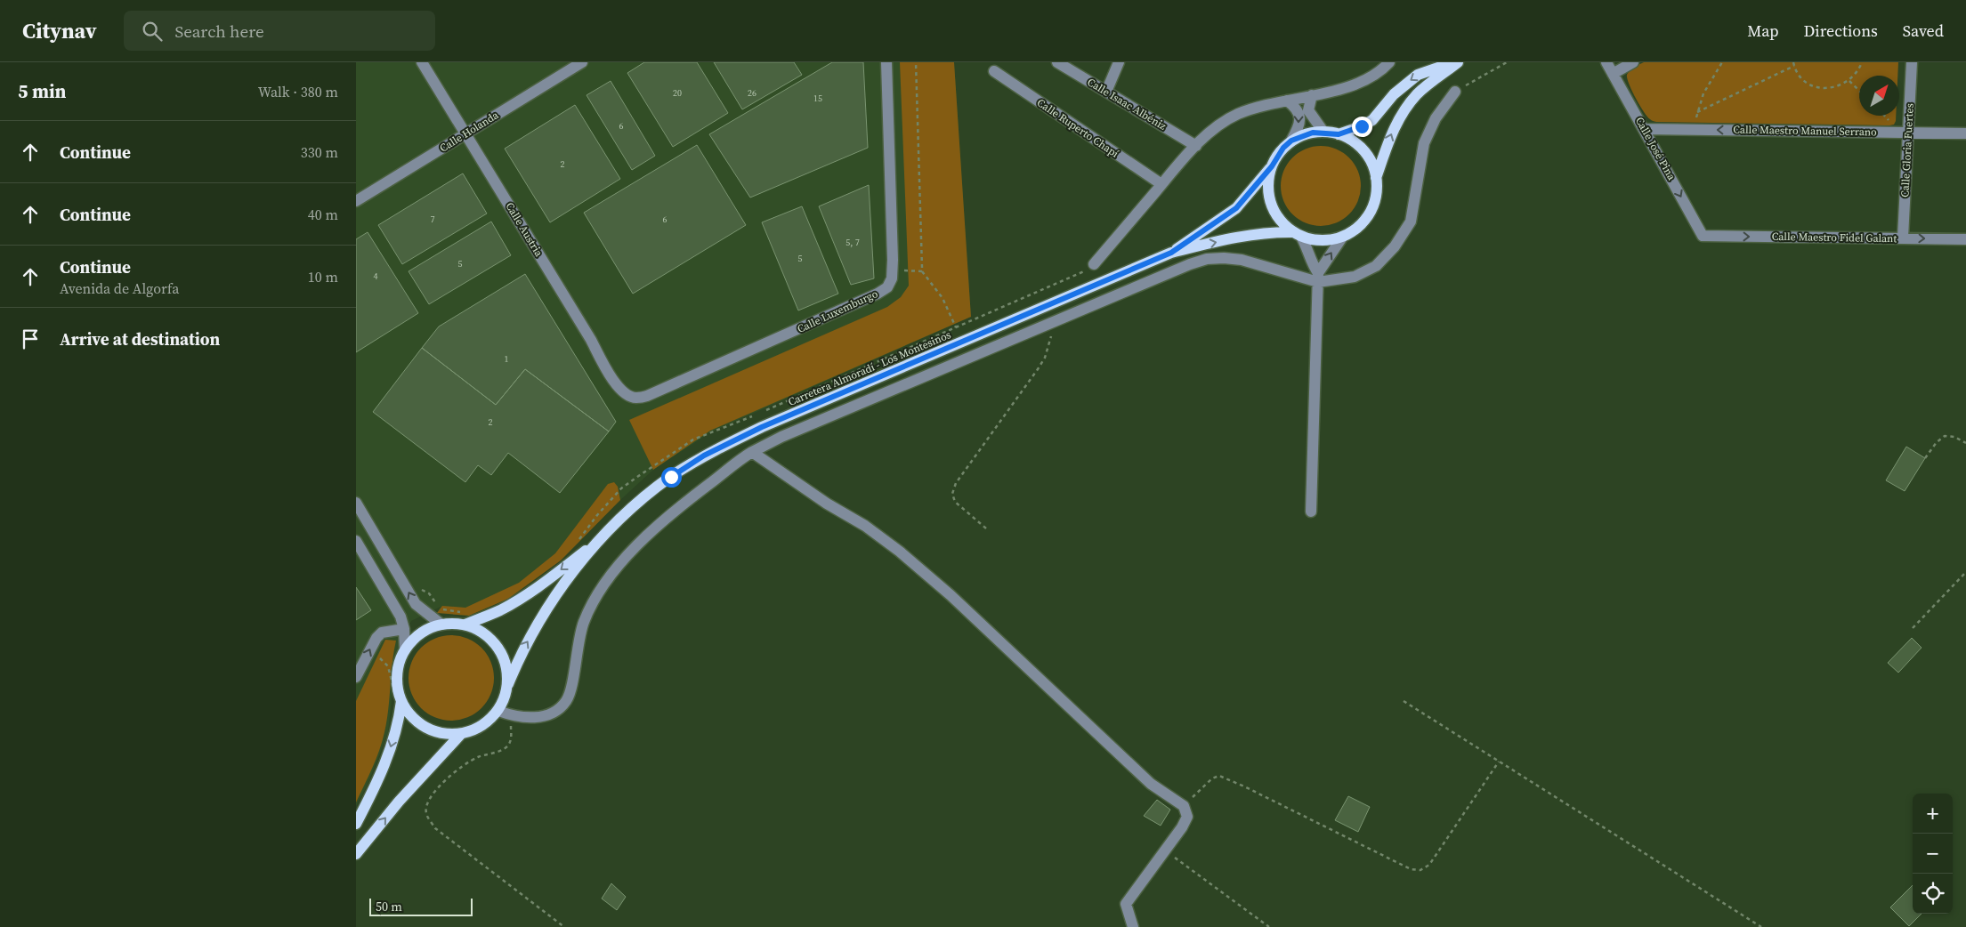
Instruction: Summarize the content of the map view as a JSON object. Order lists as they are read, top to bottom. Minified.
{"streets":{"main road":["Carretera Almoradí - Los Montesinos"],"street":["Calle Isaac Albéniz","Calle Ruperto Chapí","Calle Maestro Manuel Serrano","Calle Holanda","Calle José Pina","Calle Gloria Fuertes","Calle Austria","Calle Maestro Fidel Galant","Calle Luxemburgo"]},"crossings":[["Calle Maestro Manuel Serrano","Calle José Pina"],["Calle Maestro Manuel Serrano","Calle Gloria Fuertes"],["Calle Holanda","Calle Austria"],["Calle José Pina","Calle Maestro Fidel Galant"],["Calle Gloria Fuertes","Calle Maestro Fidel Galant"],["Calle Austria","Calle Luxemburgo"]],"one_way":["Calle Maestro Manuel Serrano","Calle José Pina","Calle Maestro Fidel Galant"],"house_numbers":["20","26","15","6","2","7","6","5, 7","5","5","4","1","2"],"scale_bar":"50 m","north":"top right","page":{"header":"Citynav","search":"Search here","nav":["Map","Directions","Saved"],"heading":["5 min","Walk · 380 m"],"list":[["Continue","330 m"],["Continue","40 m"],["Continue","Avenida de Algorfa","10 m"],"Arrive at destination"],"map_buttons":["+","−"],"scale":"50 m"}}
